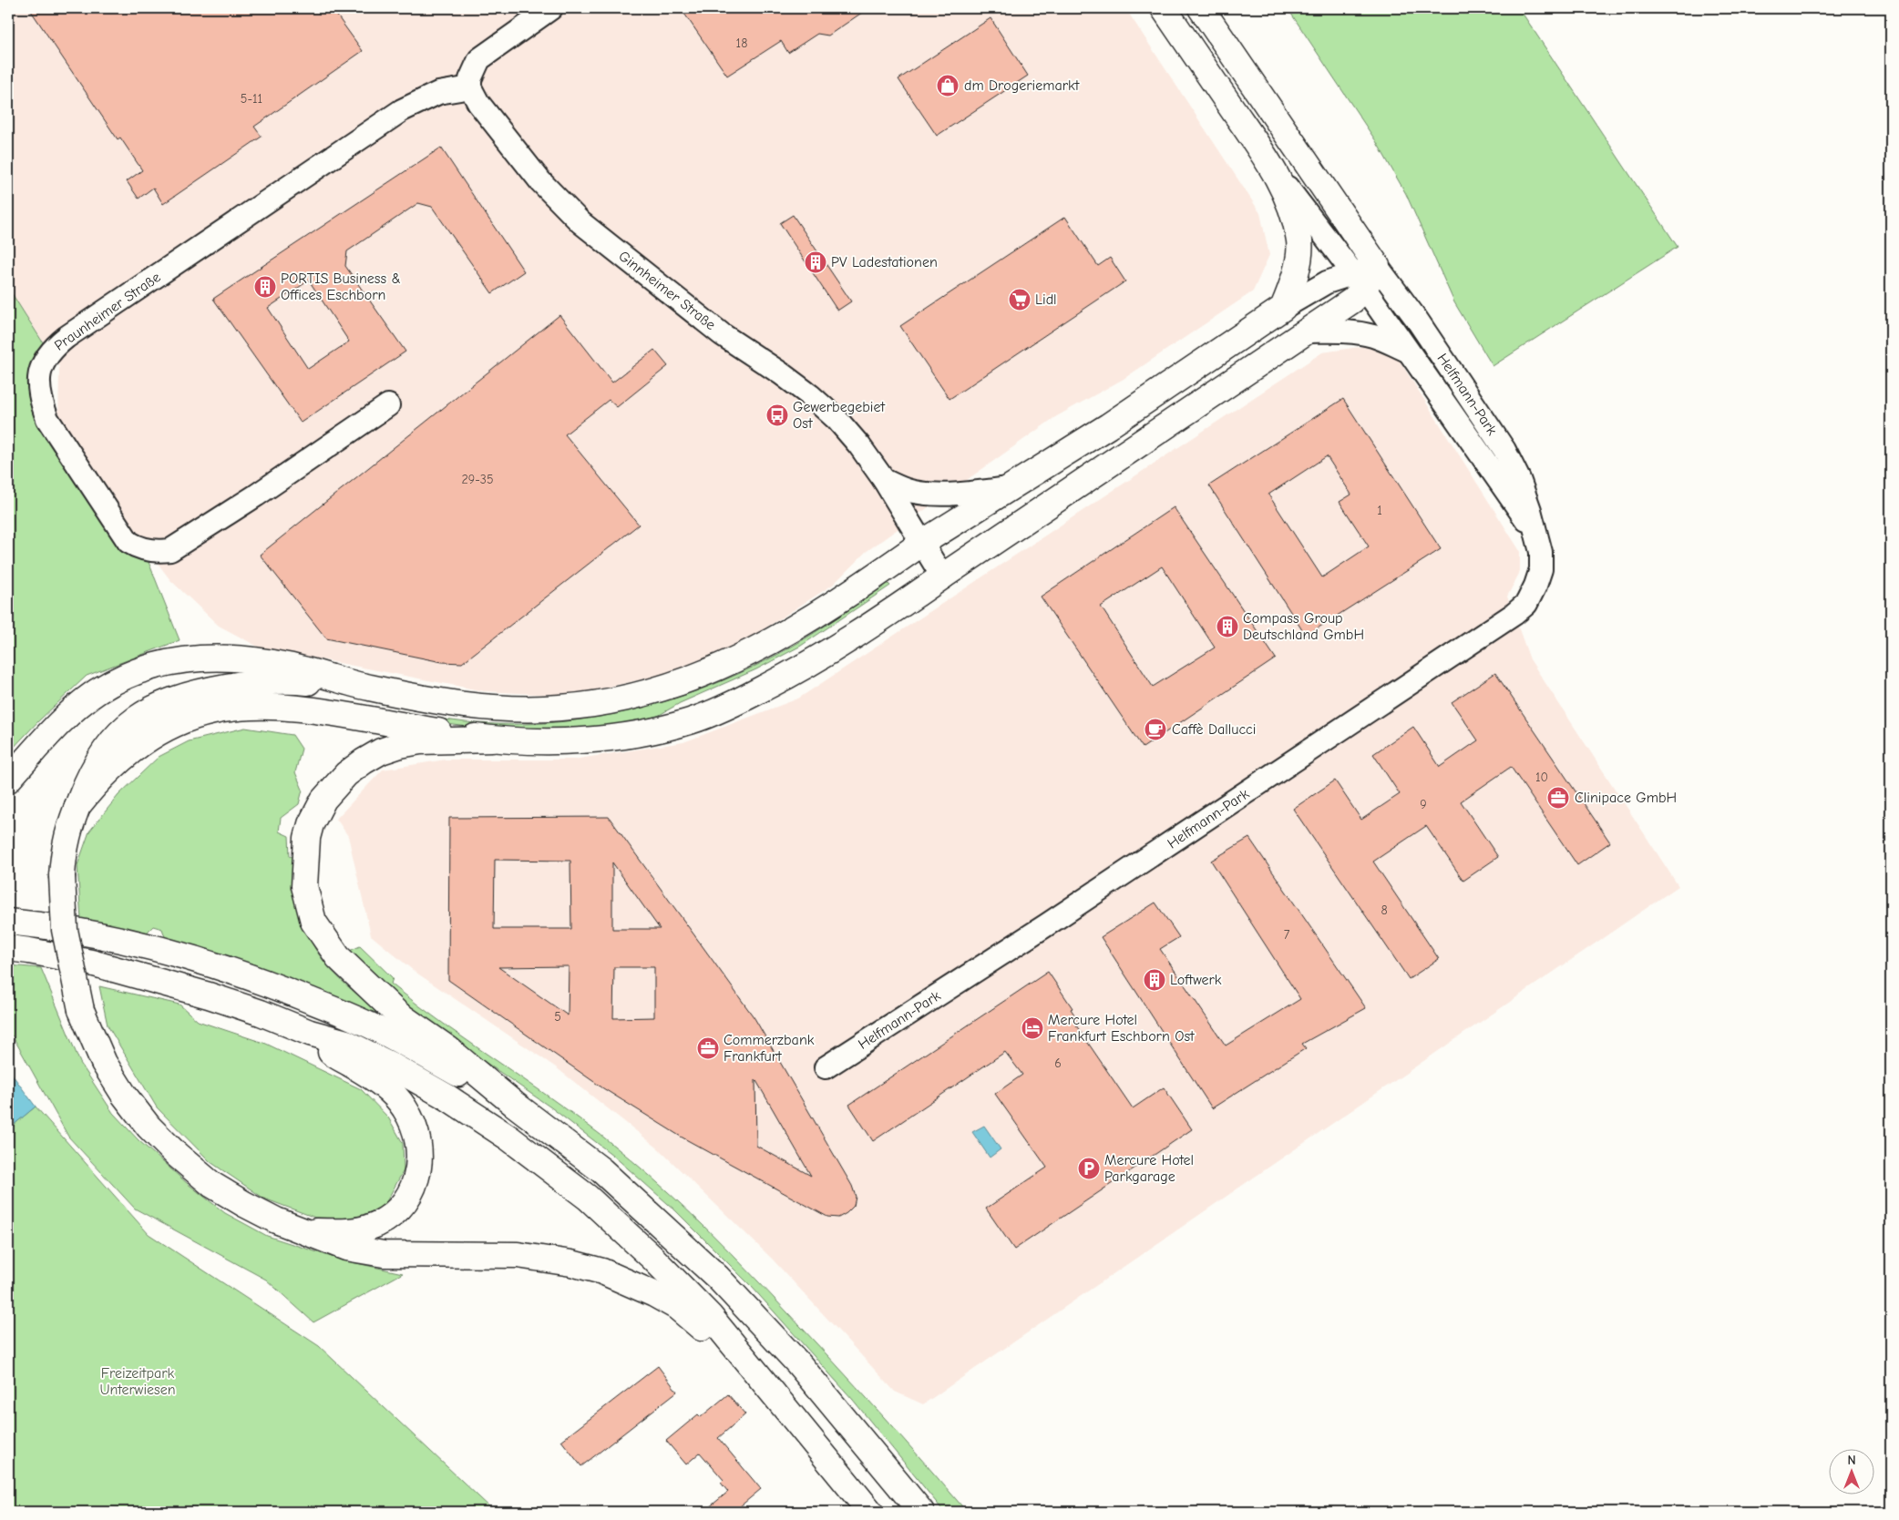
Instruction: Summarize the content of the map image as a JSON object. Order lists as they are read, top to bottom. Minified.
{"streets":{"street":["Ginnheimer Straße","Praunheimer Straße","Helfmann-Park"]},"crossings":[["Ginnheimer Straße","Praunheimer Straße"]],"parks":["Freizeitpark Unterwiesen"],"places":{"shop":["dm Drogeriemarkt"],"building":["PV Ladestationen","PORTIS Business & Offices Eschborn","Compass Group Deutschland GmbH","Loftwerk"],"supermarket":["Lidl"],"bus stop":["Gewerbegebiet Ost"],"cafe":["Caffè Dallucci"],"office":["Clinipace GmbH","Commerzbank Frankfurt"],"hotel":["Mercure Hotel Frankfurt Eschborn Ost"],"parking":["Mercure Hotel Parkgarage"]},"house_numbers":["18","5-11","29-35","1","10","9","8","7","5","6"],"north":"top"}
